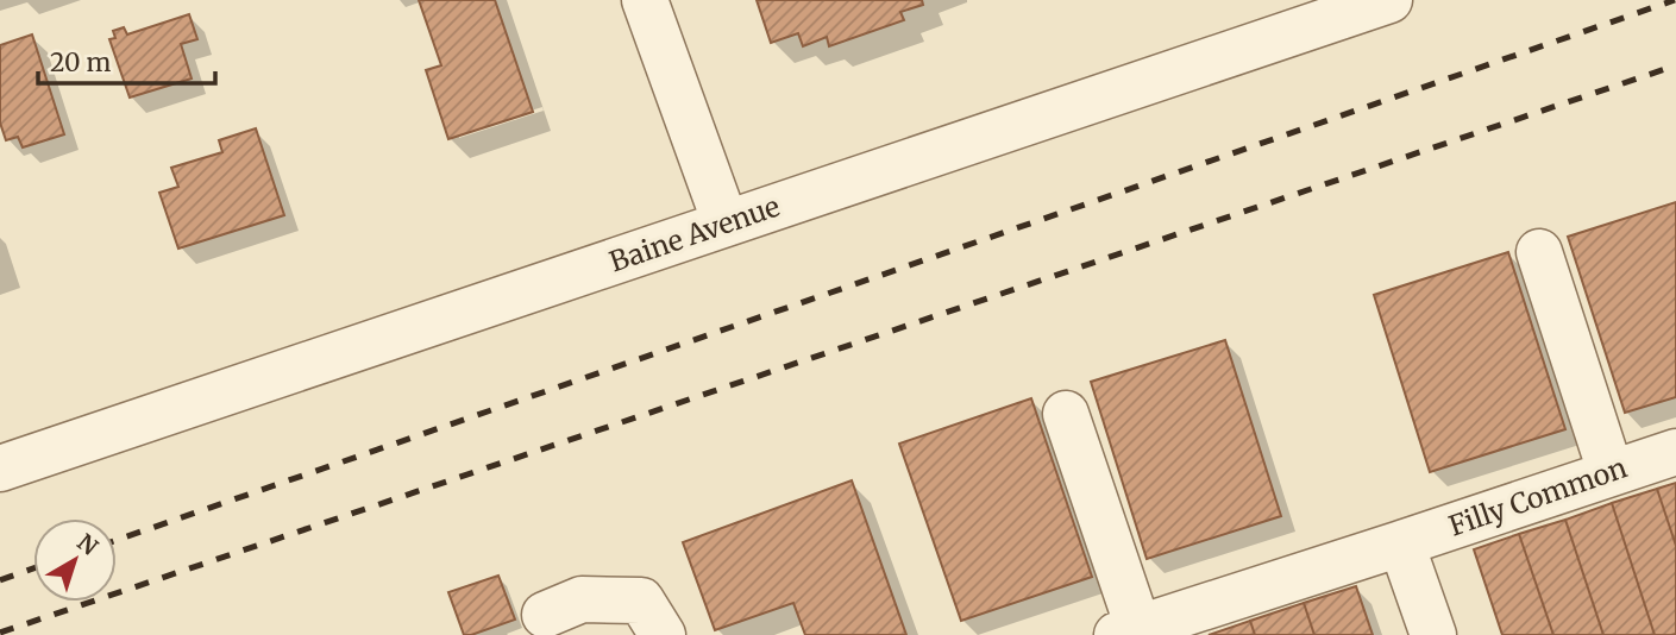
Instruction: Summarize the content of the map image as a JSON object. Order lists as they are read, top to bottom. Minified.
{"streets":{"street":["Baine Avenue","Filly Common"]},"scale_bar":"20 m","north":"top right"}
